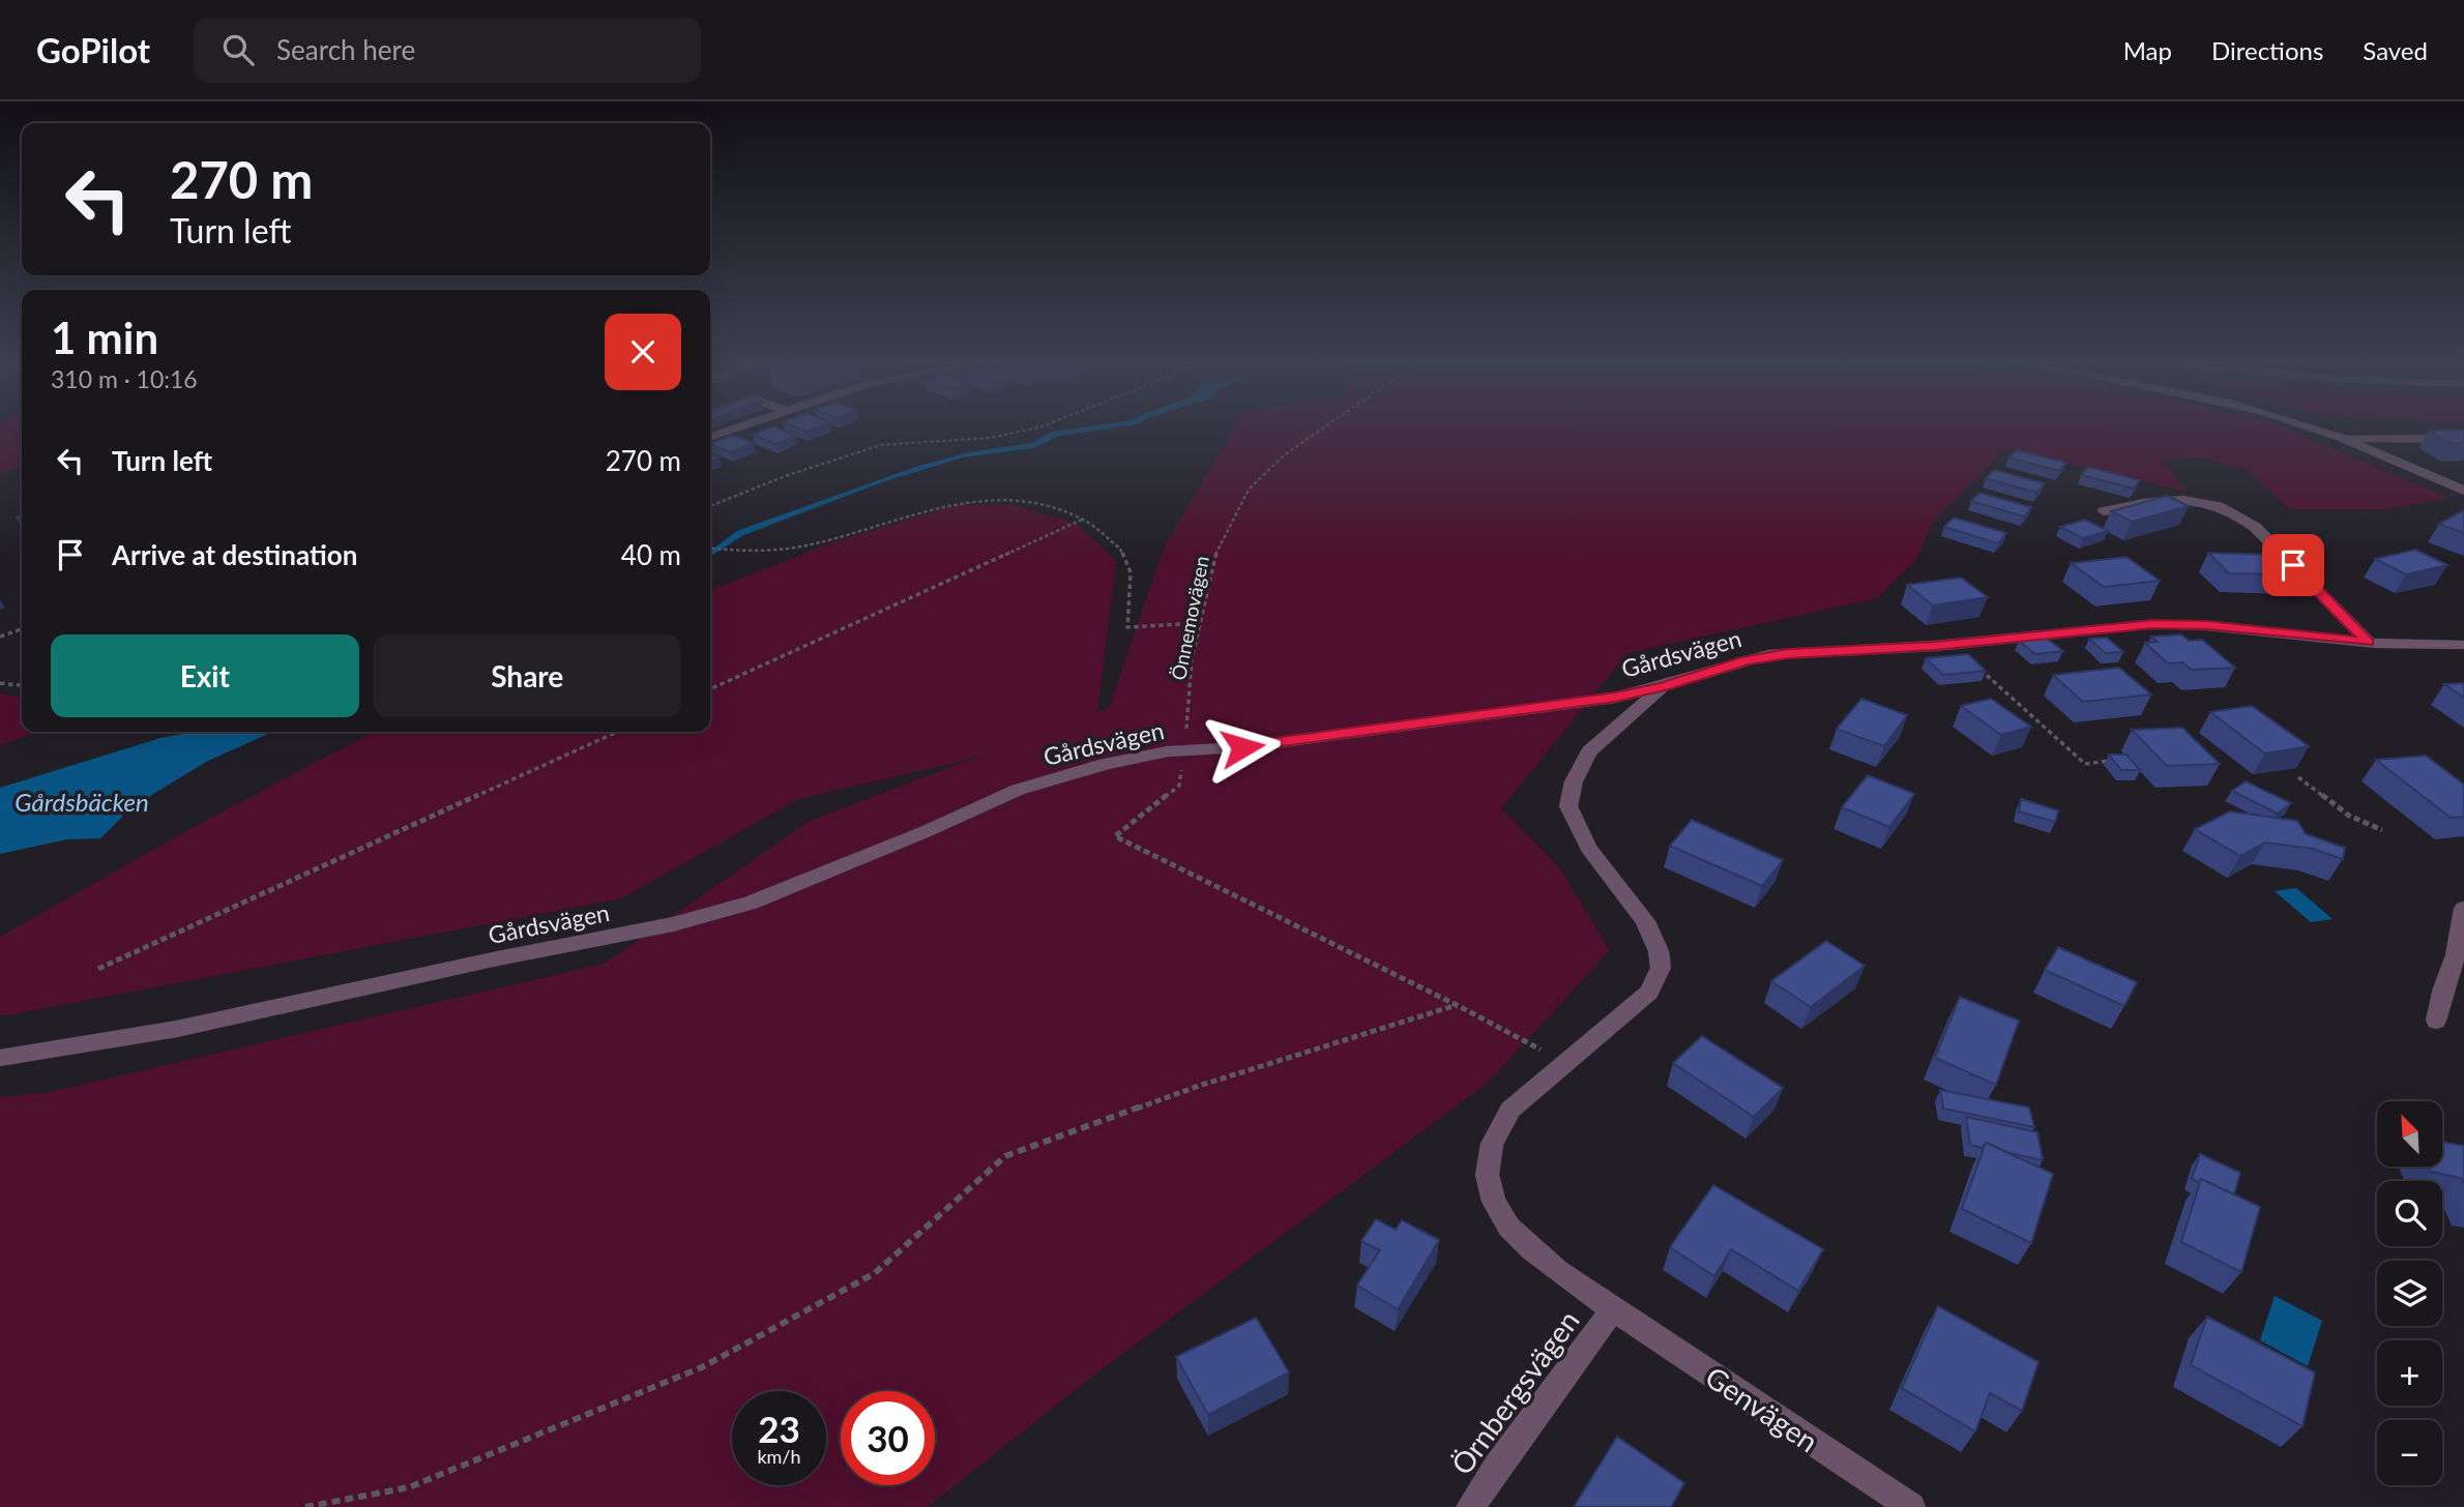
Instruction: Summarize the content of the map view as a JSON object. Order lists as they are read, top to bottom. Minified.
{"streets":{"street":["Gårdsvägen","Örnbergsvägen","Genvägen"],"path":["Önnemovägen"]},"crossings":[["Önnemovägen","Gårdsvägen"],["Gårdsvägen","Örnbergsvägen"],["Örnbergsvägen","Genvägen"]],"water":["Gårdsbäcken"],"north":"top left","page":{"header":"GoPilot","search":"Search here","nav":["Map","Directions","Saved"],"turn":["270 m","Turn left"],"heading":["1 min","310 m · 10:16"],"list":[{"name":"Turn left","value":"270 m"},{"name":"Arrive at destination","value":"40 m"}],"buttons":["Exit","Share"],"map_buttons":["+","−"],"speed":"23 km/h","limit":"30"}}
